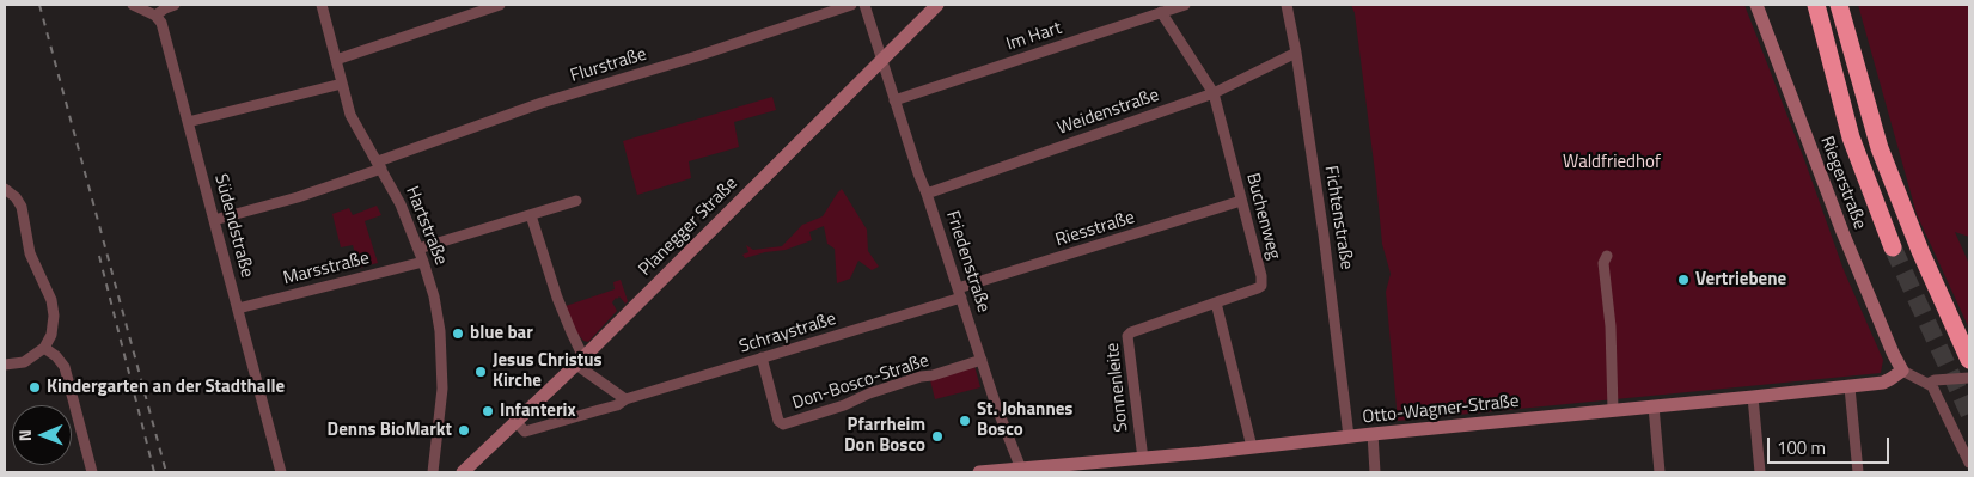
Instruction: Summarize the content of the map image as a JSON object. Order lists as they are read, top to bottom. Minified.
{"streets":{"street":["Im Hart","Flurstraße","Weidenstraße","Riegerstraße","Buchenweg","Fichtenstraße","Südendstraße","Hartstraße","Planegger Straße","Riesstraße","Friedenstraße","Marsstraße","Schraystraße","Don-Bosco-Straße","Sonnenleite","Otto-Wagner-Straße"]},"crossings":[["Im Hart","Buchenweg"],["Im Hart","Friedenstraße"],["Flurstraße","Südendstraße"],["Flurstraße","Hartstraße"],["Weidenstraße","Buchenweg"],["Weidenstraße","Fichtenstraße"],["Weidenstraße","Friedenstraße"],["Riegerstraße","Otto-Wagner-Straße"],["Buchenweg","Riesstraße"],["Buchenweg","Sonnenleite"],["Fichtenstraße","Otto-Wagner-Straße"],["Südendstraße","Marsstraße"],["Hartstraße","Marsstraße"],["Planegger Straße","Friedenstraße"],["Planegger Straße","Schraystraße"],["Riesstraße","Friedenstraße"],["Riesstraße","Schraystraße"],["Friedenstraße","Schraystraße"],["Friedenstraße","Don-Bosco-Straße"],["Friedenstraße","Otto-Wagner-Straße"],["Schraystraße","Don-Bosco-Straße"],["Sonnenleite","Otto-Wagner-Straße"]],"parks":["Waldfriedhof"],"places":["Vertriebene","blue bar","Jesus Christus Kirche","Kindergarten an der Stadthalle","Infanterix","St. Johannes Bosco","Denns BioMarkt","Pfarrheim Don Bosco"],"scale_bar":"100 m","north":"left"}
